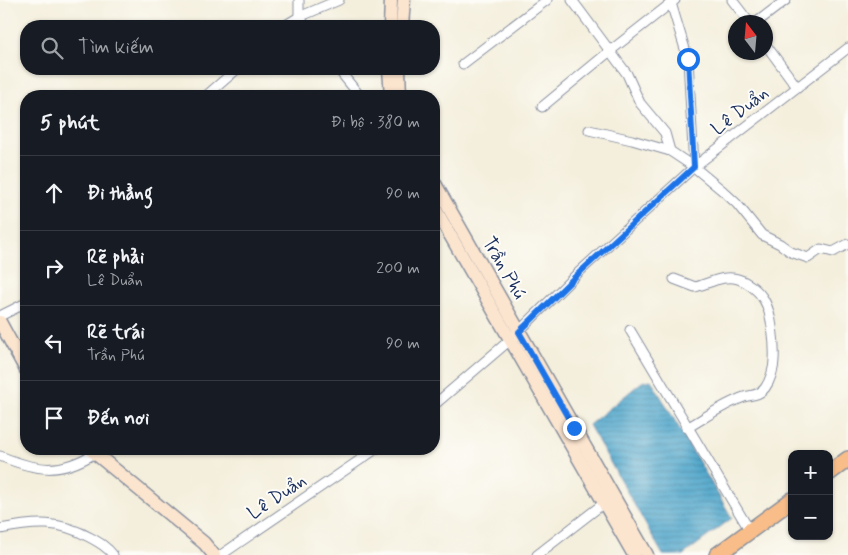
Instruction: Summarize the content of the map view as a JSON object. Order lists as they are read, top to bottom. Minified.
{"streets":{"main road":["Trần Phú"],"street":["Lê Duẩn"]},"crossings":[["Lê Duẩn","Trần Phú"]],"north":"top","page":{"search":"Tìm kiếm","heading":["5 phút","Đi bộ · 380 m"],"list":[["Đi thẳng","90 m"],["Rẽ phải","Lê Duẩn","200 m"],["Rẽ trái","Trần Phú","90 m"],"Đến nơi"],"map_buttons":["+","−"]}}
